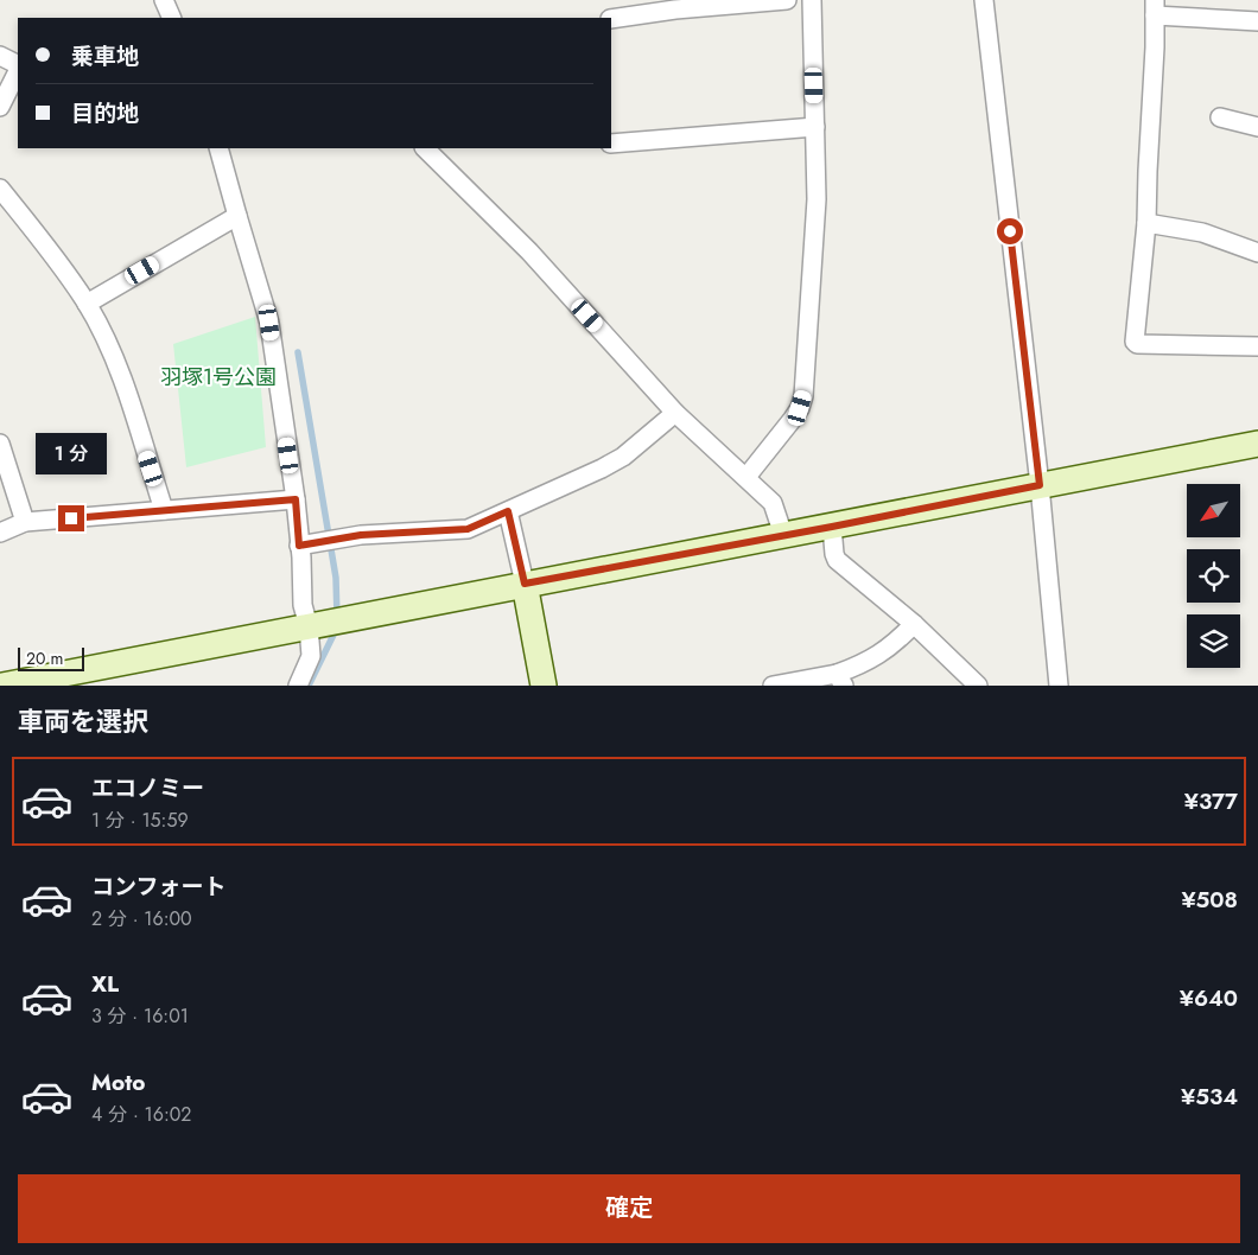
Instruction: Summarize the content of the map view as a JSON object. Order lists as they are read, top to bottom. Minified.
{"parks":["羽塚1号公園"],"scale_bar":"20 m","north":"bottom left","page":{"banner":["乗車地","目的地"],"bubble":"1 分","scale":"20 m","heading":"車両を選択","list":[{"name":"エコノミー","note":"1 分 · 15:59","value":"¥377"},{"name":"コンフォート","note":"2 分 · 16:00","value":"¥508"},{"name":"XL","note":"3 分 · 16:01","value":"¥640"},{"name":"Moto","note":"4 分 · 16:02","value":"¥534"}],"buttons":"確定"}}
